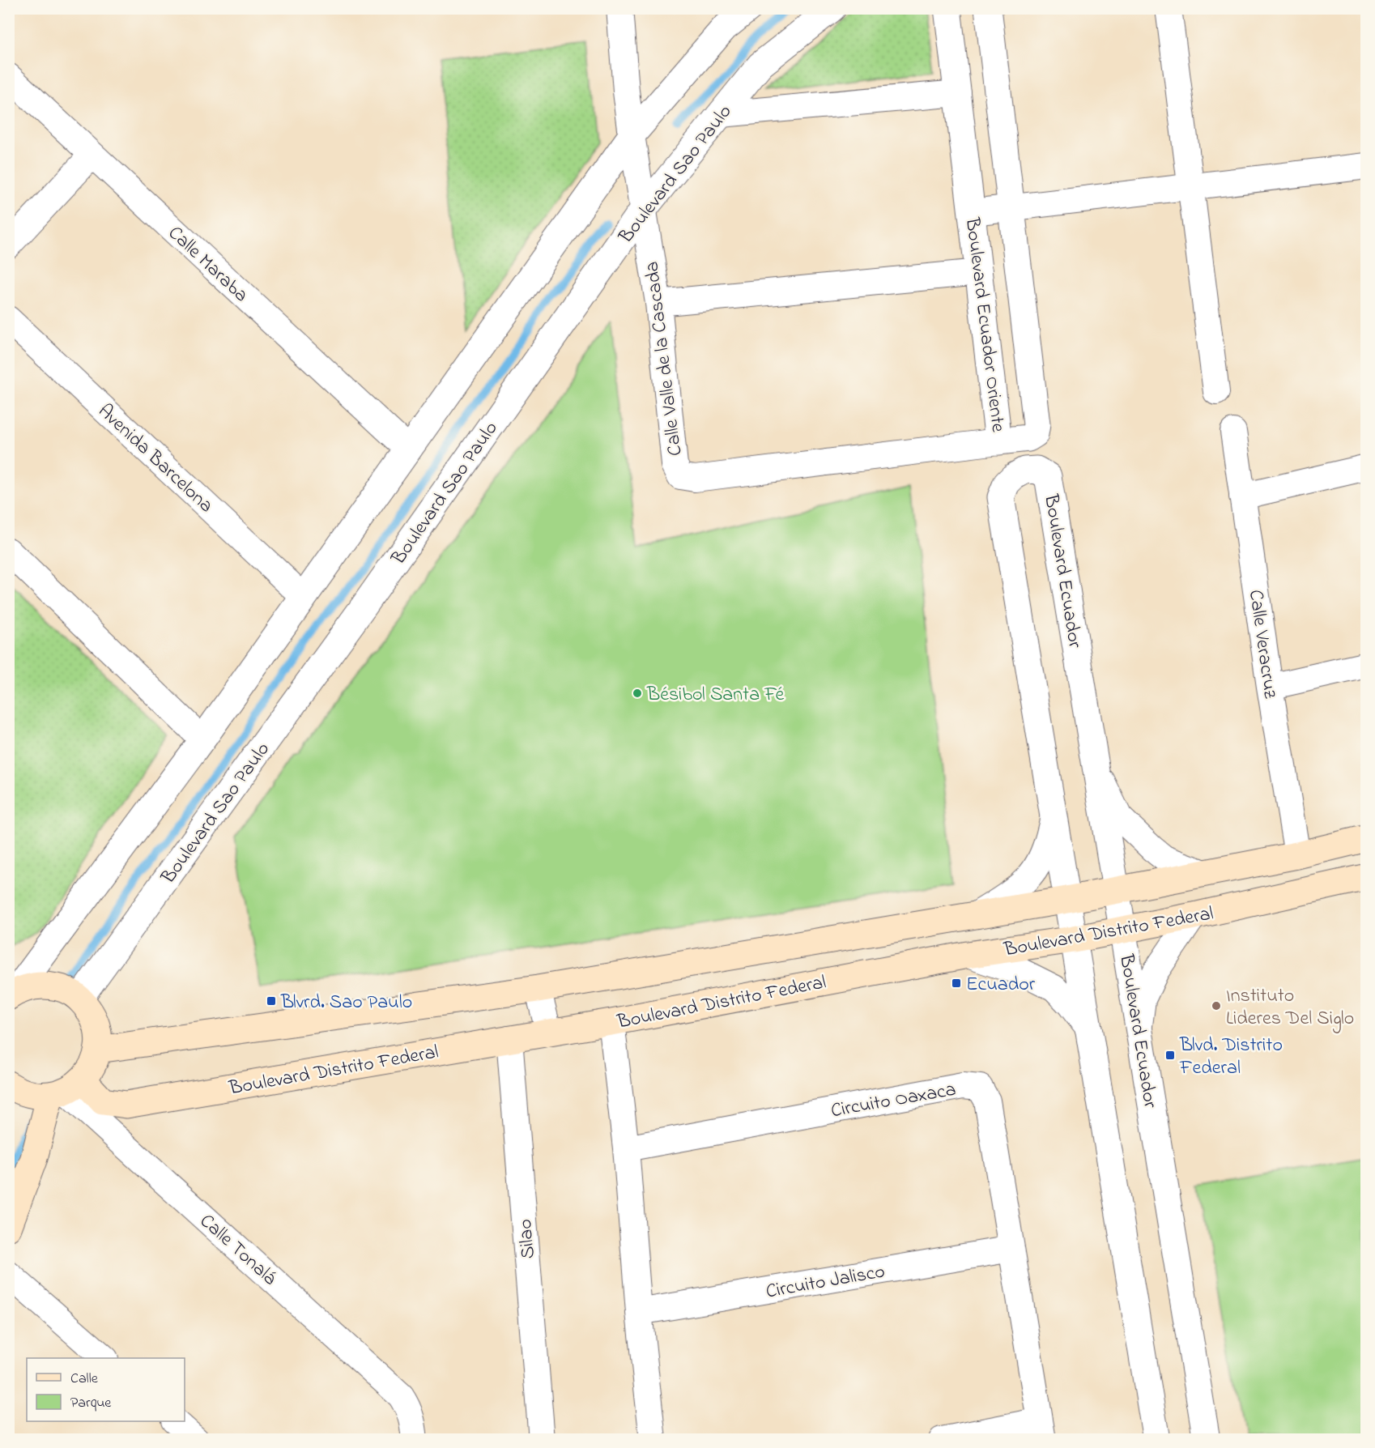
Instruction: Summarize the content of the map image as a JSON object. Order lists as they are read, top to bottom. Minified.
{"streets":{"main road":["Boulevard Distrito Federal"],"street":["Boulevard Sao Paulo","Calle Maraba","Boulevard Ecuador Oriente","Calle Valle de la Cascada","Avenida Barcelona","Boulevard Ecuador","Calle Veracruz","Circuito Oaxaca","Silao","Calle Tonalá","Circuito Jalisco"]},"crossings":[["Boulevard Sao Paulo","Calle Valle de la Cascada"],["Boulevard Ecuador Oriente","Calle Valle de la Cascada"],["Boulevard Ecuador","Boulevard Distrito Federal"],["Calle Veracruz","Boulevard Distrito Federal"],["Boulevard Distrito Federal","Silao"],["Boulevard Distrito Federal","Calle Tonalá"],["Circuito Oaxaca","Circuito Jalisco"]],"places":{"other":["Bésibol Santa Fé","Instituto Lideres Del Siglo"],"transit":["Ecuador","Blvrd. Sao Paulo","Blvd. Distrito Federal"]},"legend":["Calle","Parque"]}
